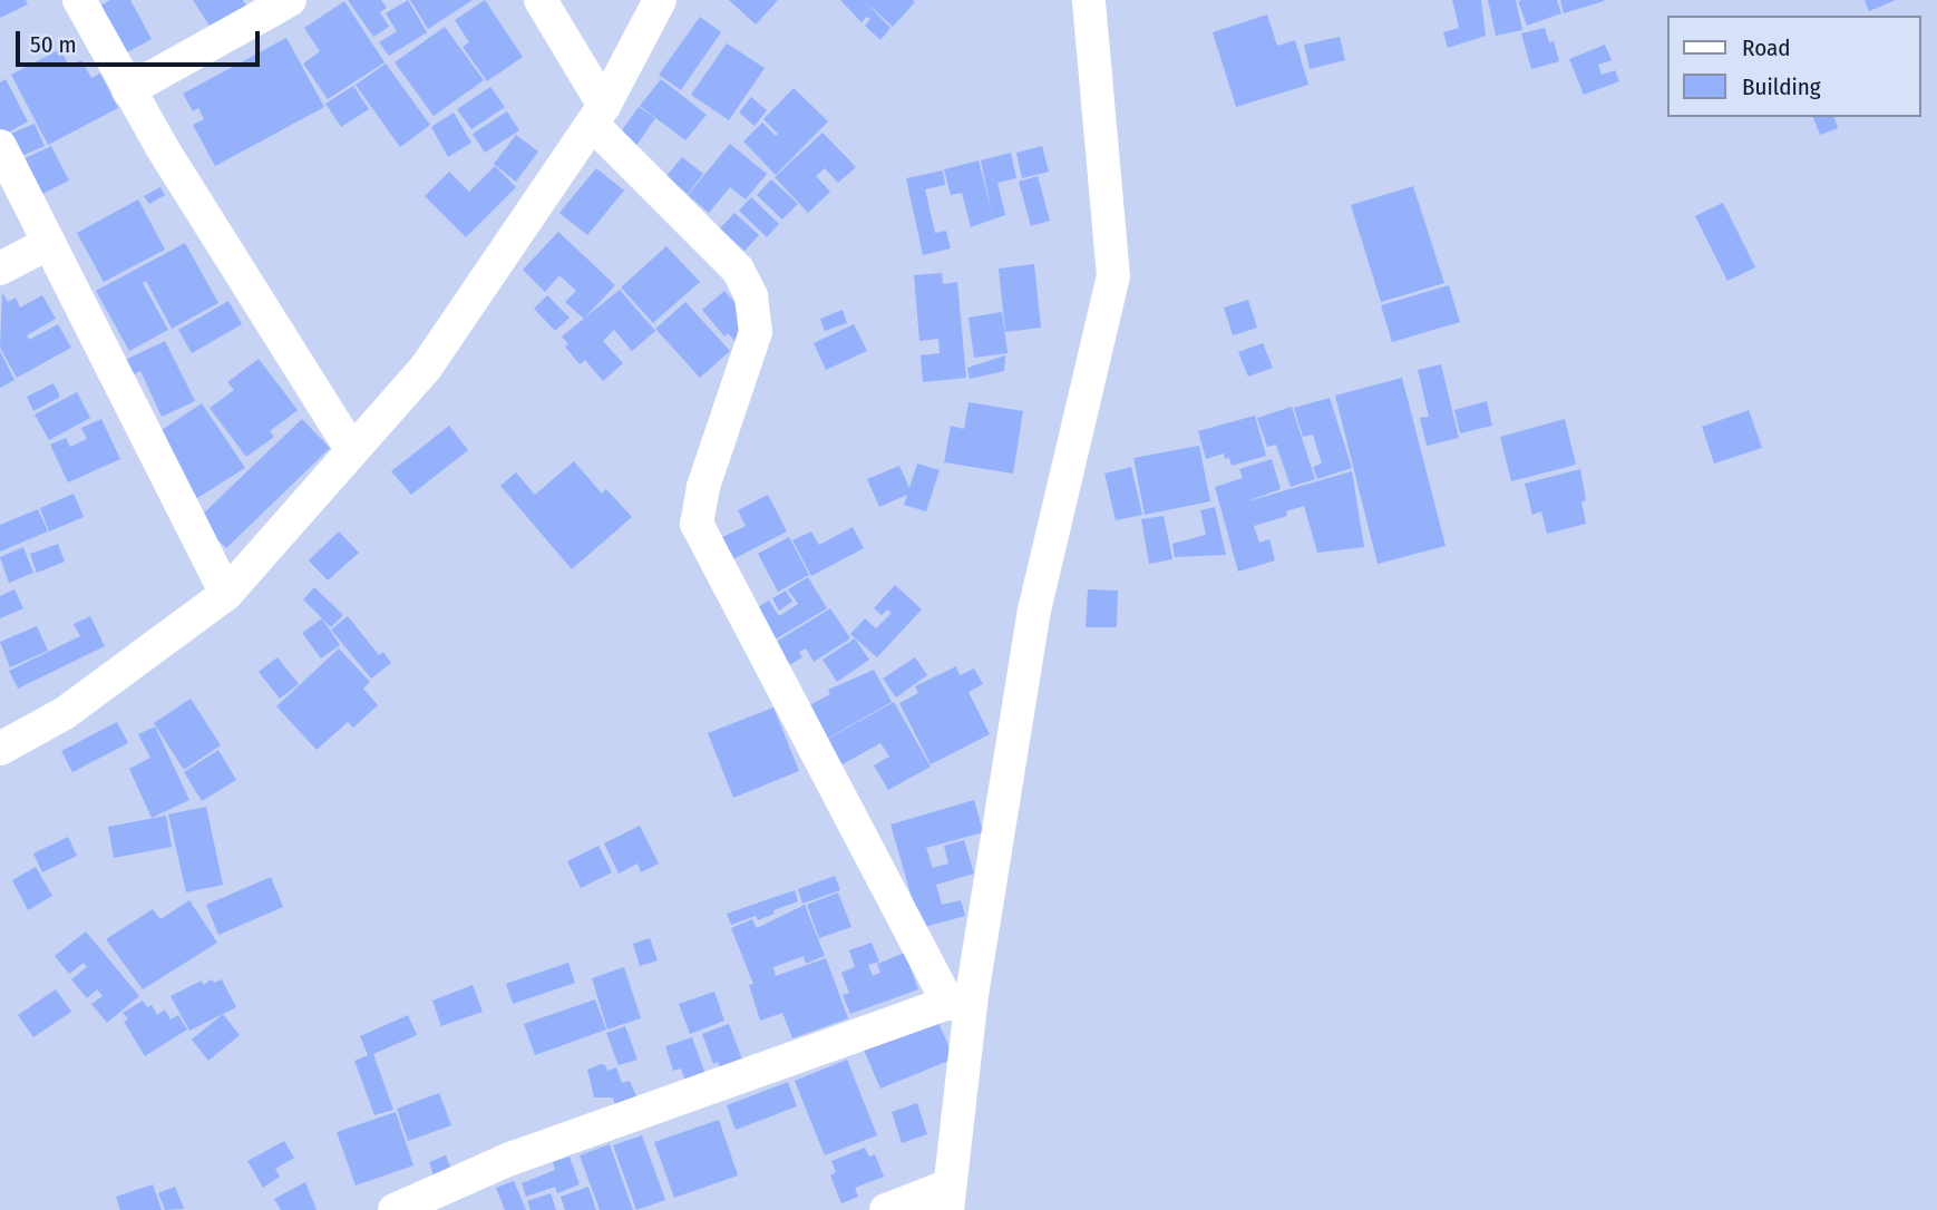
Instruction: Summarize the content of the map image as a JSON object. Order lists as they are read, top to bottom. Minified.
{"legend":["Road","Building"],"scale_bar":"50 m"}
